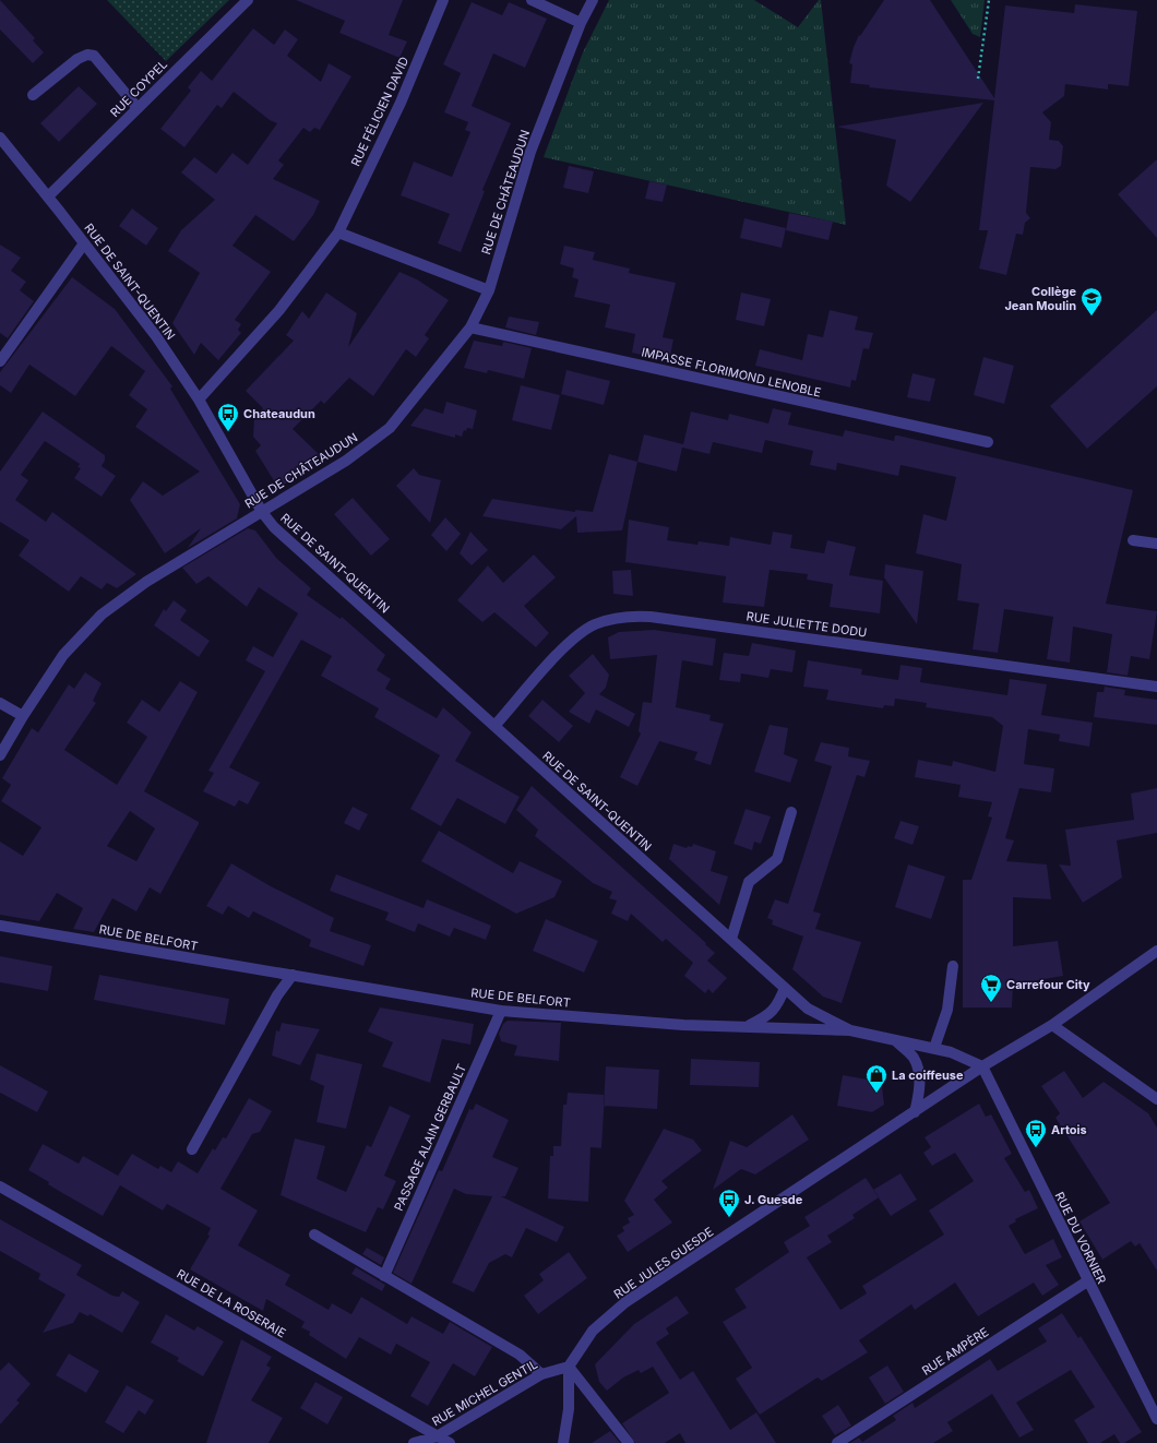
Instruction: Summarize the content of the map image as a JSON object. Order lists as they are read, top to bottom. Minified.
{"streets":{"street":["RUE COYPEL","RUE FÉLICIEN DAVID","RUE DE CHÂTEAUDUN","RUE DE SAINT-QUENTIN","IMPASSE FLORIMOND LENOBLE","RUE JULIETTE DODU","RUE DE BELFORT","PASSAGE ALAIN GERBAULT","RUE DU VORNIER","RUE JULES GUESDE","RUE DE LA ROSERAIE","RUE AMPÈRE","RUE MICHEL GENTIL"]},"crossings":[["RUE COYPEL","RUE DE SAINT-QUENTIN"],["RUE FÉLICIEN DAVID","RUE DE SAINT-QUENTIN"],["RUE DE CHÂTEAUDUN","RUE DE SAINT-QUENTIN"],["RUE DE CHÂTEAUDUN","IMPASSE FLORIMOND LENOBLE"],["RUE DE SAINT-QUENTIN","RUE JULIETTE DODU"],["RUE DE SAINT-QUENTIN","RUE DE BELFORT"],["RUE DE BELFORT","PASSAGE ALAIN GERBAULT"],["RUE DE BELFORT","RUE DU VORNIER"],["RUE DE BELFORT","RUE JULES GUESDE"],["RUE DU VORNIER","RUE JULES GUESDE"],["RUE DU VORNIER","RUE AMPÈRE"],["RUE JULES GUESDE","RUE MICHEL GENTIL"],["RUE DE LA ROSERAIE","RUE MICHEL GENTIL"]],"places":{"school or university":["Collège Jean Moulin"],"bus stop":["Chateaudun","Artois","J. Guesde"],"supermarket":["Carrefour City"],"shop":["La coiffeuse"]}}
